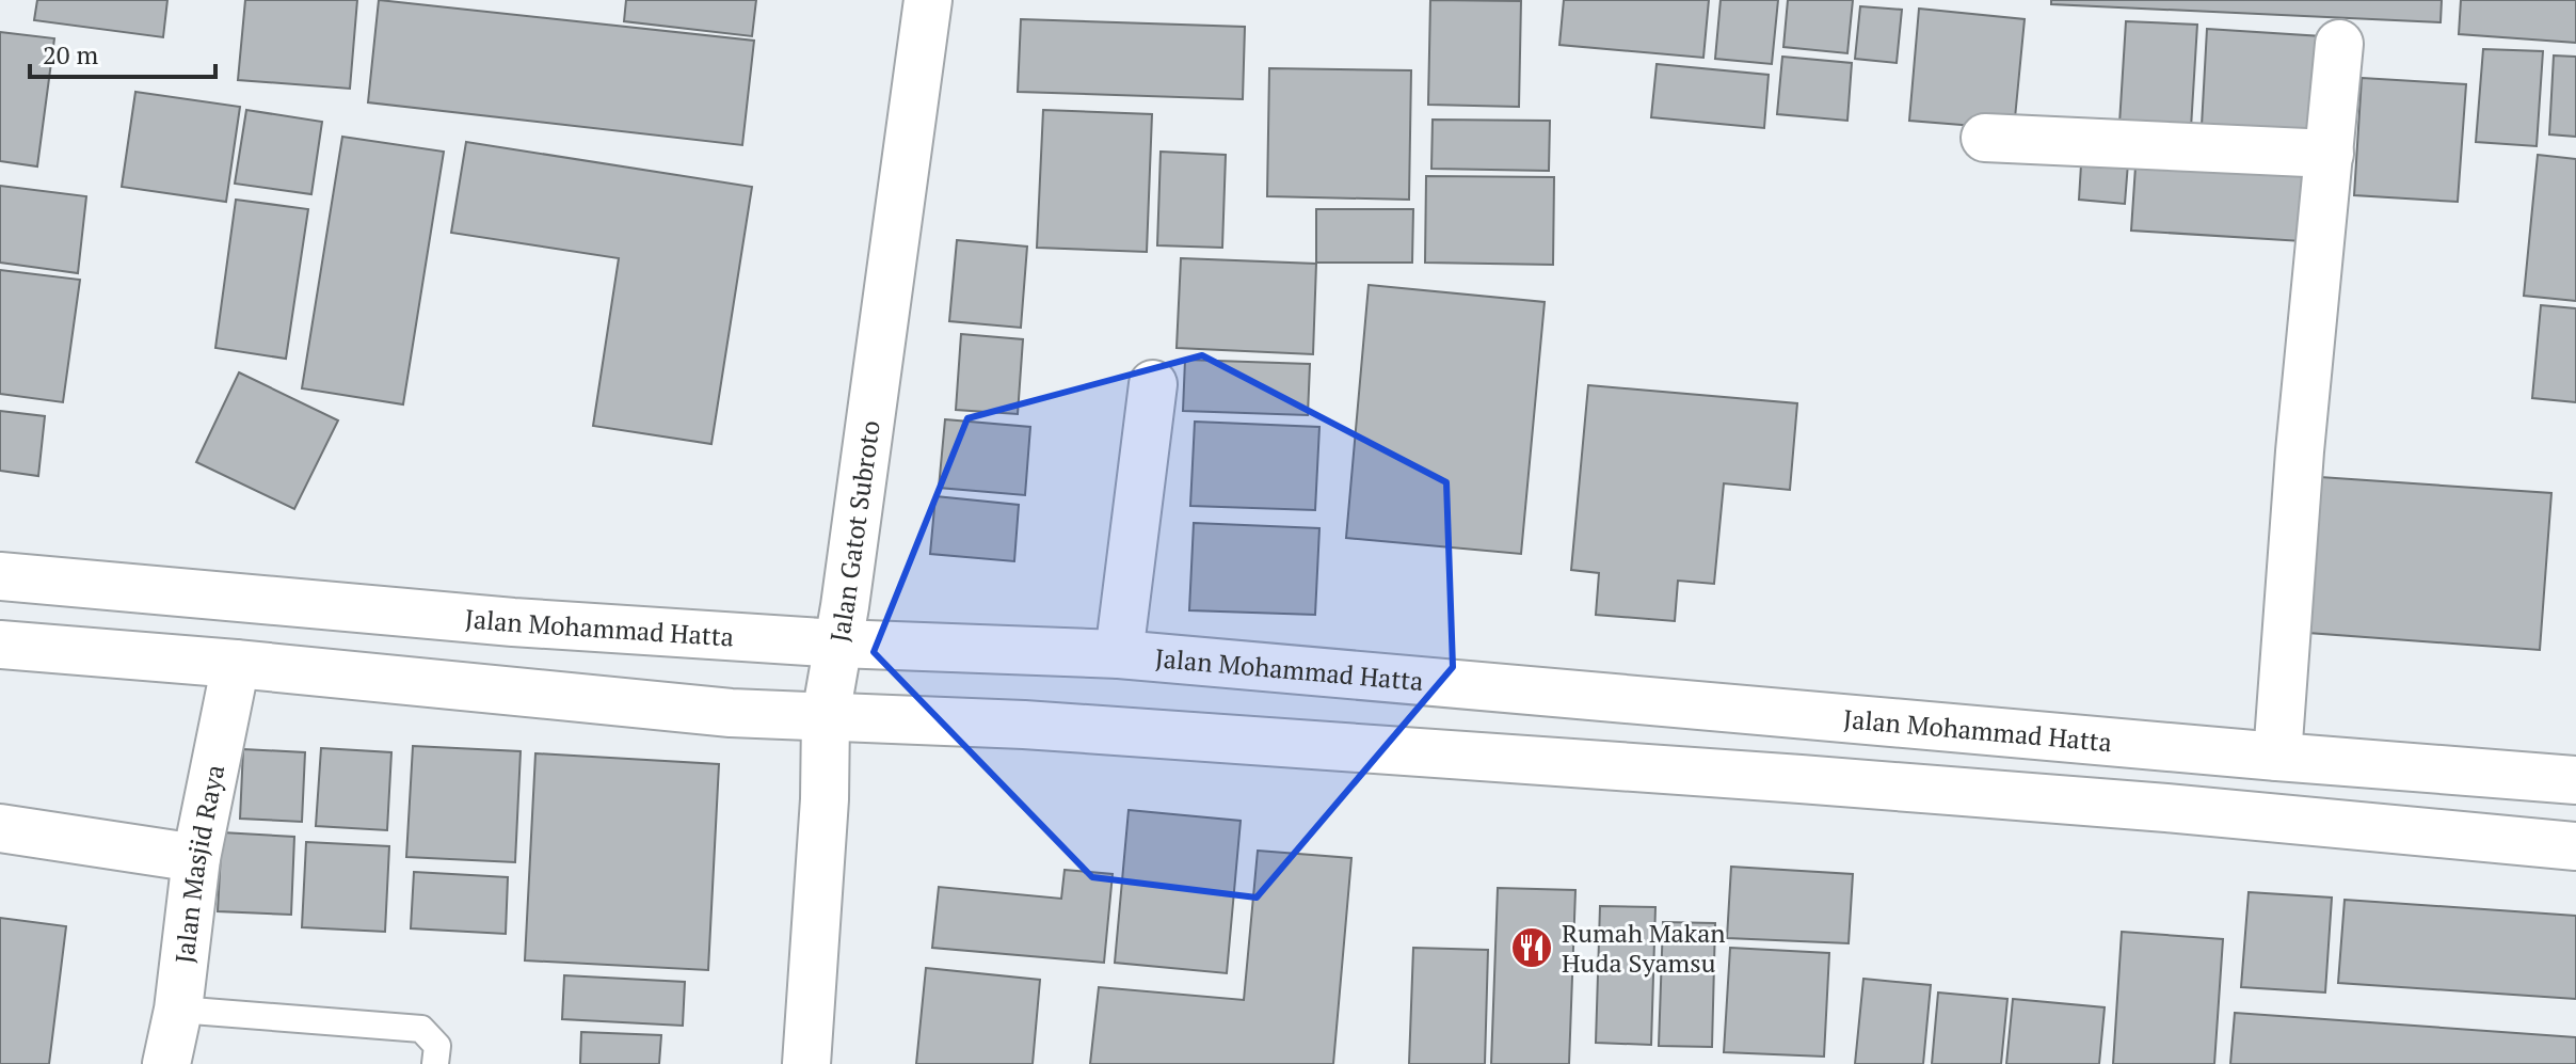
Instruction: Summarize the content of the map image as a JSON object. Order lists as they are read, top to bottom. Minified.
{"streets":{"main road":["Jalan Gatot Subroto","Jalan Mohammad Hatta","Jalan Masjid Raya"]},"crossings":[["Jalan Gatot Subroto","Jalan Mohammad Hatta"]],"places":{"restaurant":["Rumah Makan Huda Syamsu"]},"scale_bar":"20 m"}
